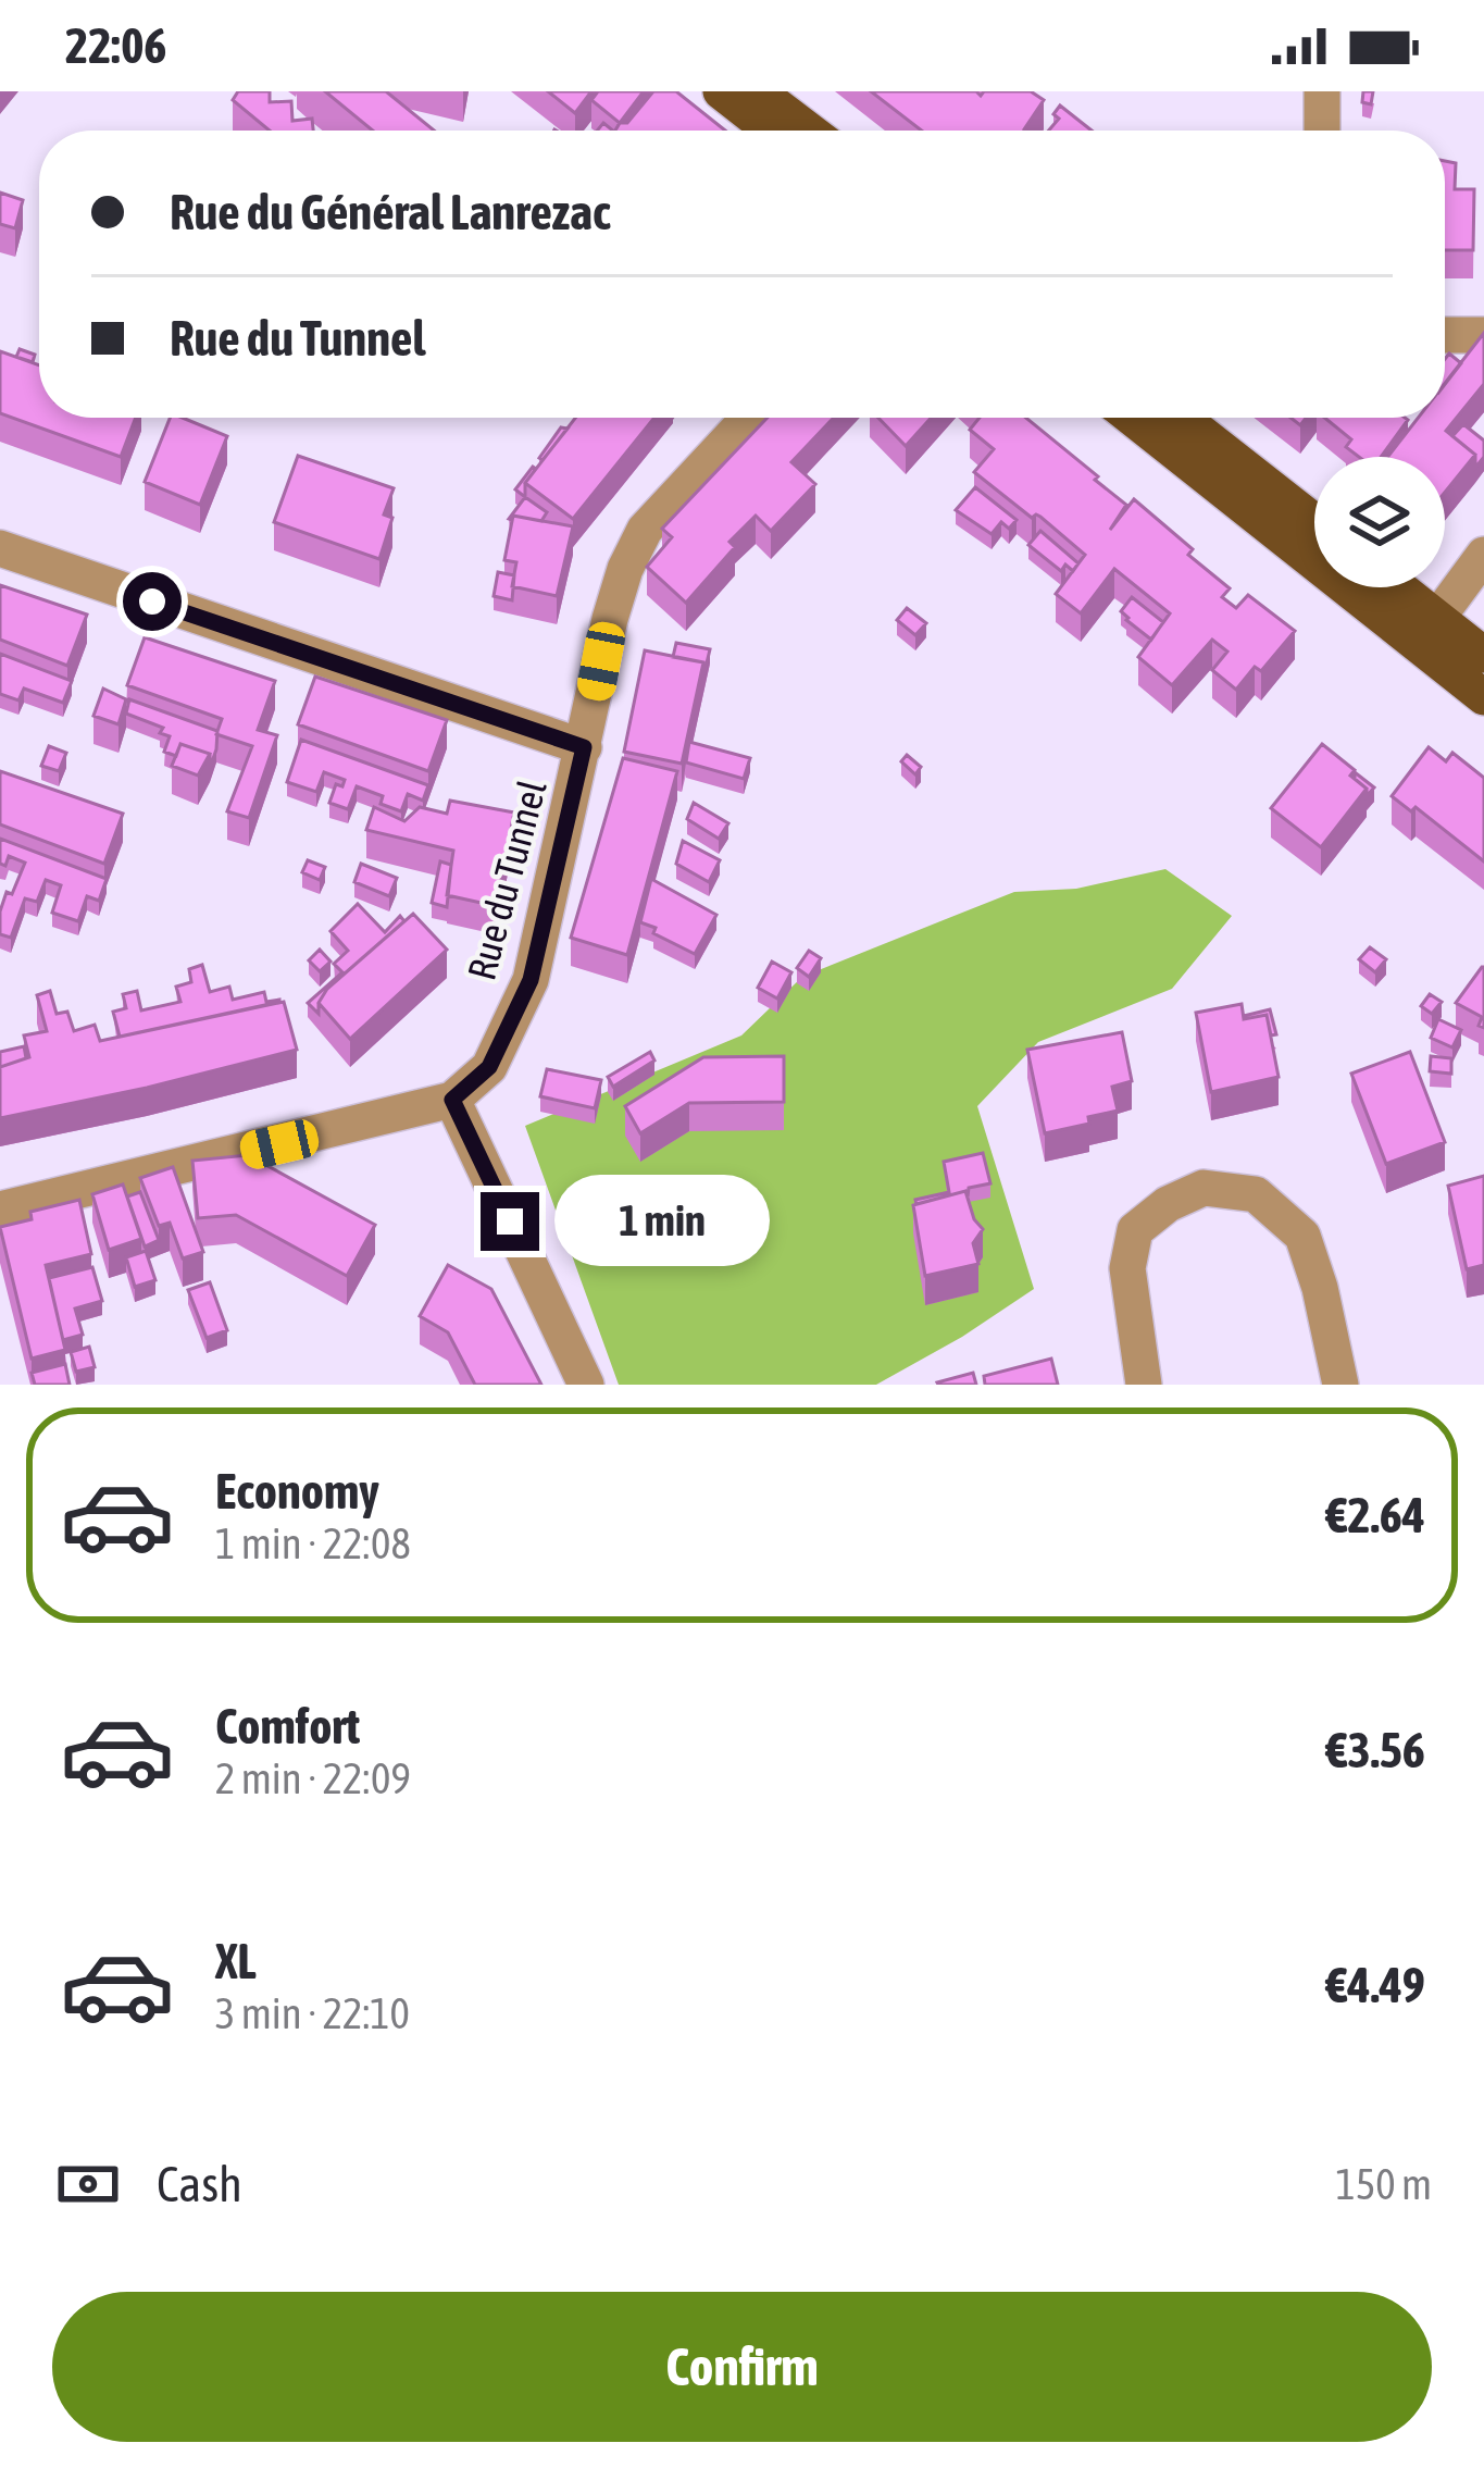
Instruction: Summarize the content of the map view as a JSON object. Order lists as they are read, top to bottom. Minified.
{"streets":{"street":["Rue du Tunnel"]},"page":{"status":"22:06","banner":["Rue du Général Lanrezac","Rue du Tunnel"],"bubble":"1 min","list":[{"name":"Economy","note":"1 min · 22:08","value":"€2.64"},{"name":"Comfort","note":"2 min · 22:09","value":"€3.56"},{"name":"XL","note":"3 min · 22:10","value":"€4.49"}],"pay":["Cash","150 m"],"buttons":"Confirm"}}
